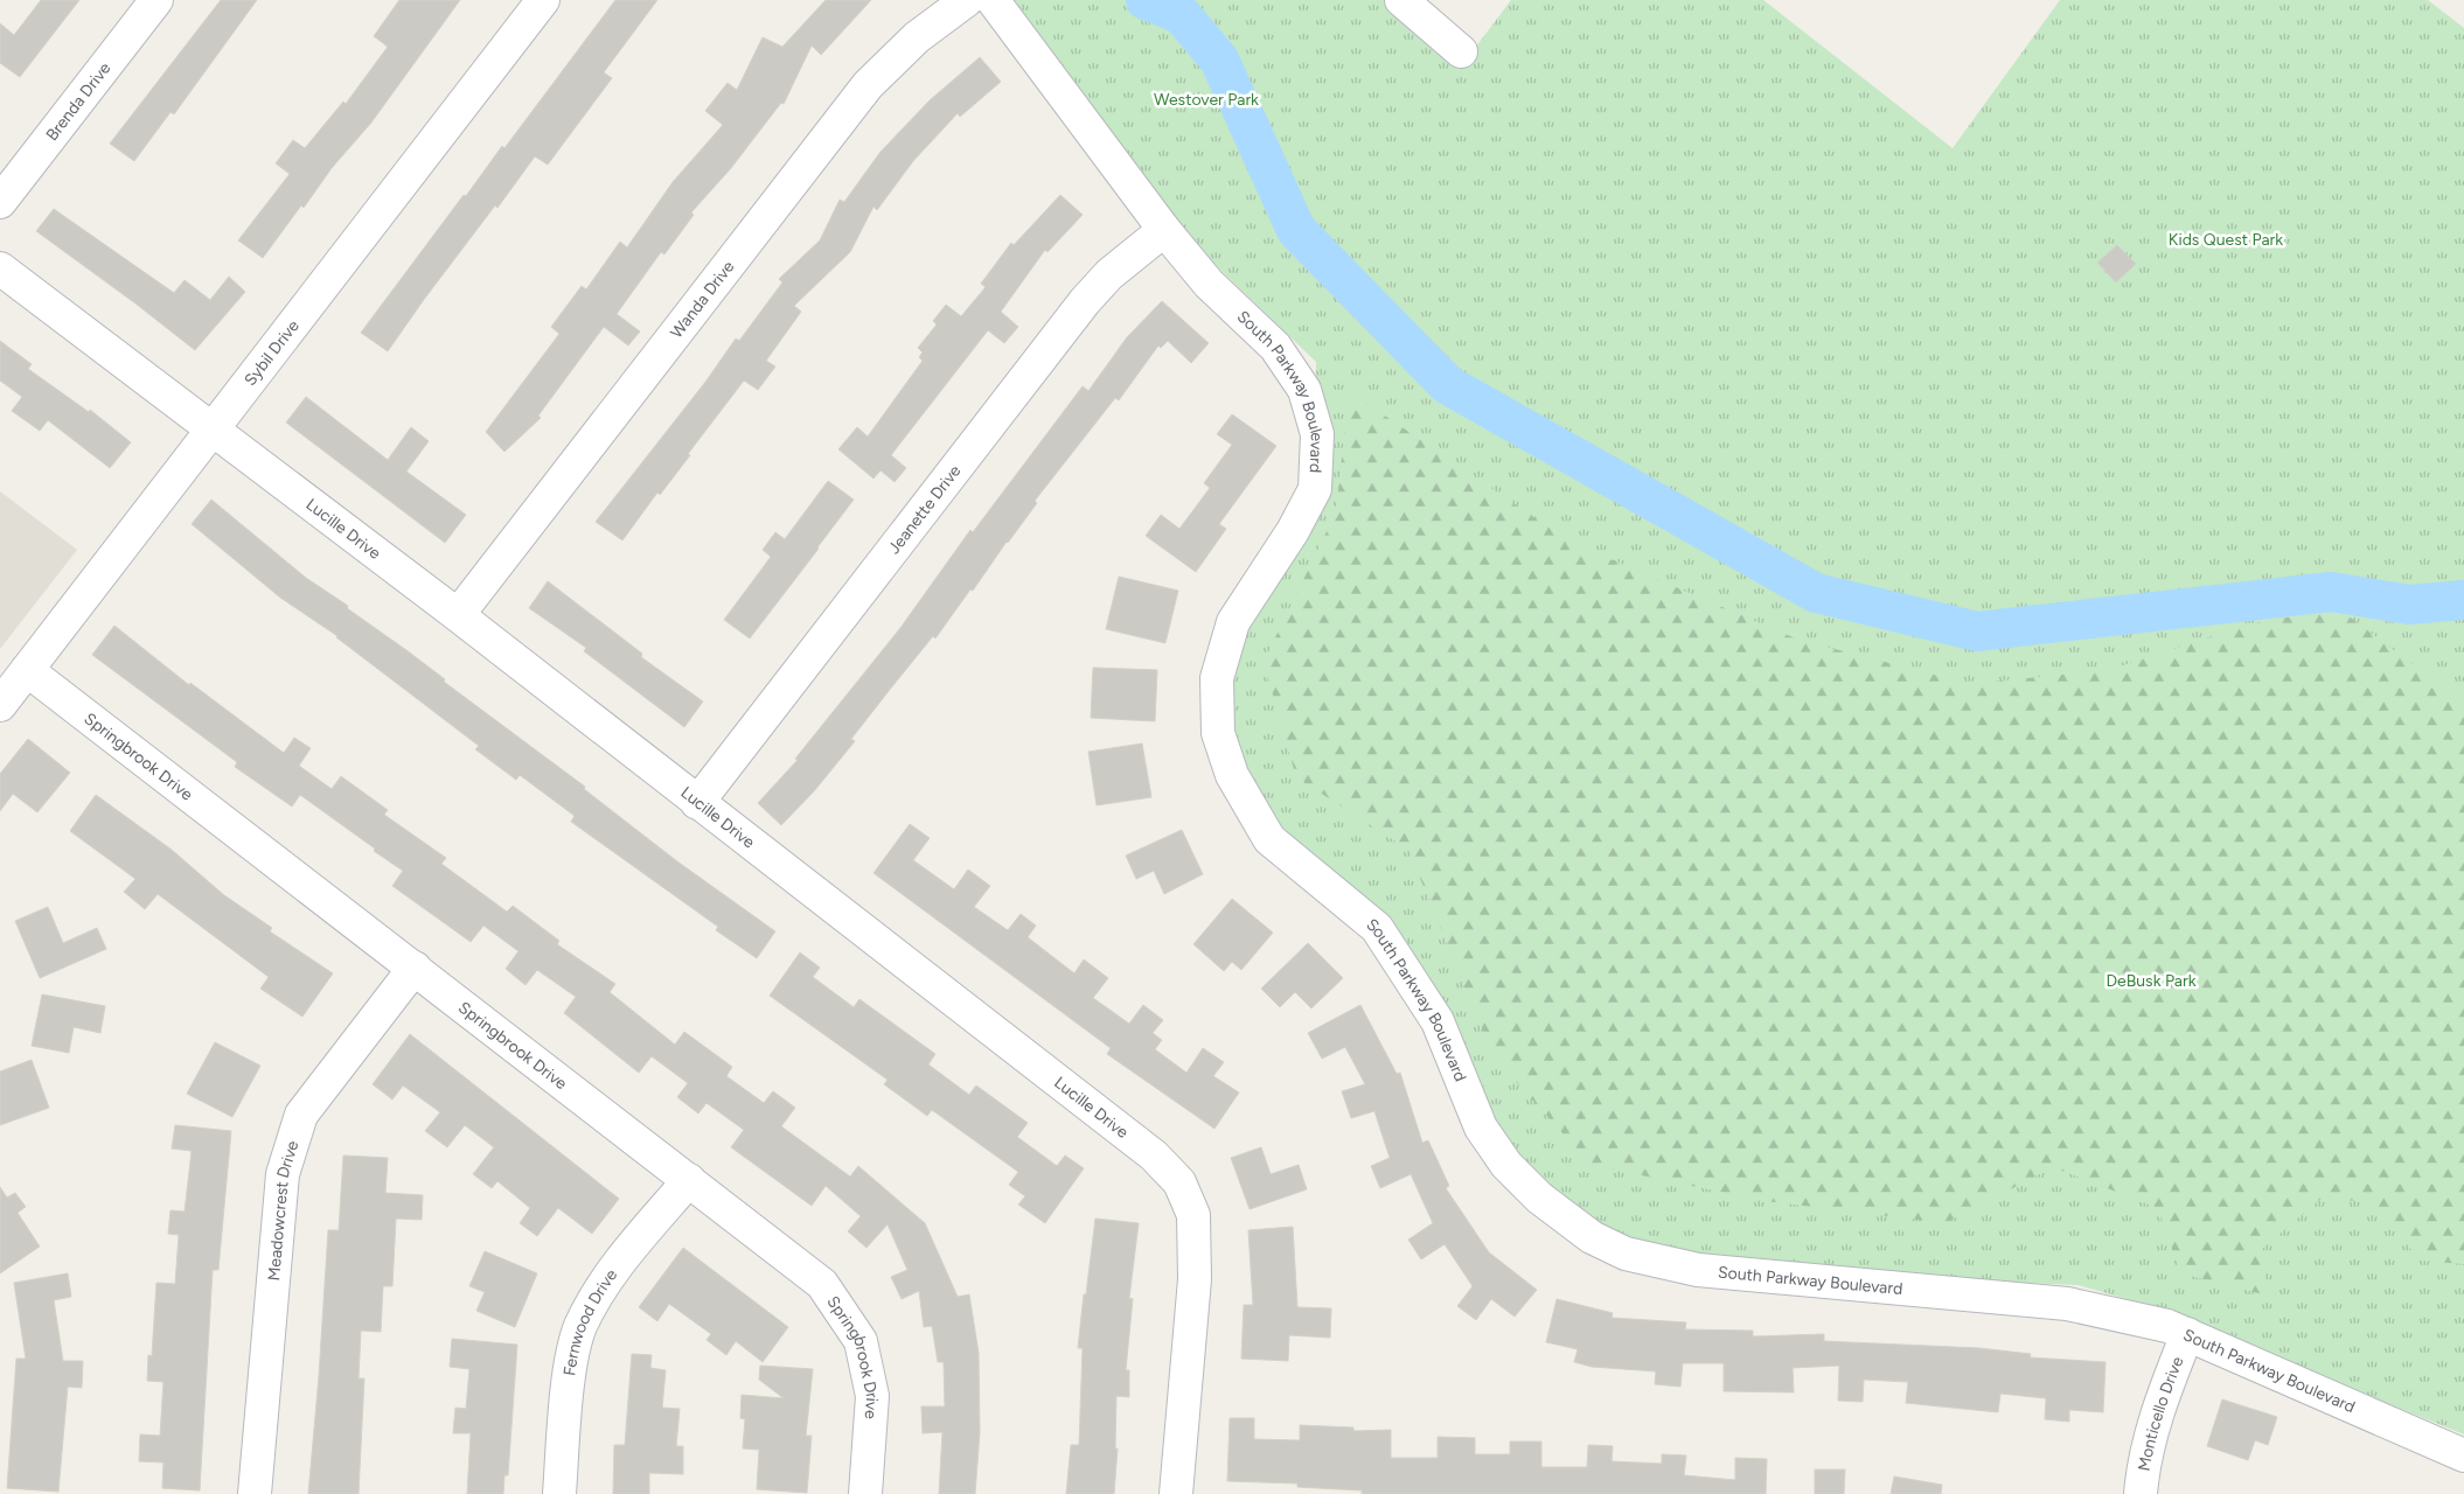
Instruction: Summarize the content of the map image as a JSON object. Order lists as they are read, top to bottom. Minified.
{"streets":{"street":["Brenda Drive","Wanda Drive","Sybil Drive","South Parkway Boulevard","Jeanette Drive","Lucille Drive","Springbrook Drive","Meadowcrest Drive","Fernwood Drive","Monticello Drive"]},"crossings":[["Wanda Drive","Lucille Drive"],["Sybil Drive","Lucille Drive"],["Sybil Drive","Springbrook Drive"],["South Parkway Boulevard","Jeanette Drive"],["South Parkway Boulevard","Monticello Drive"],["Jeanette Drive","Lucille Drive"],["Springbrook Drive","Meadowcrest Drive"],["Springbrook Drive","Fernwood Drive"]],"parks":["Westover Park","Kids Quest Park","DeBusk Park"]}
